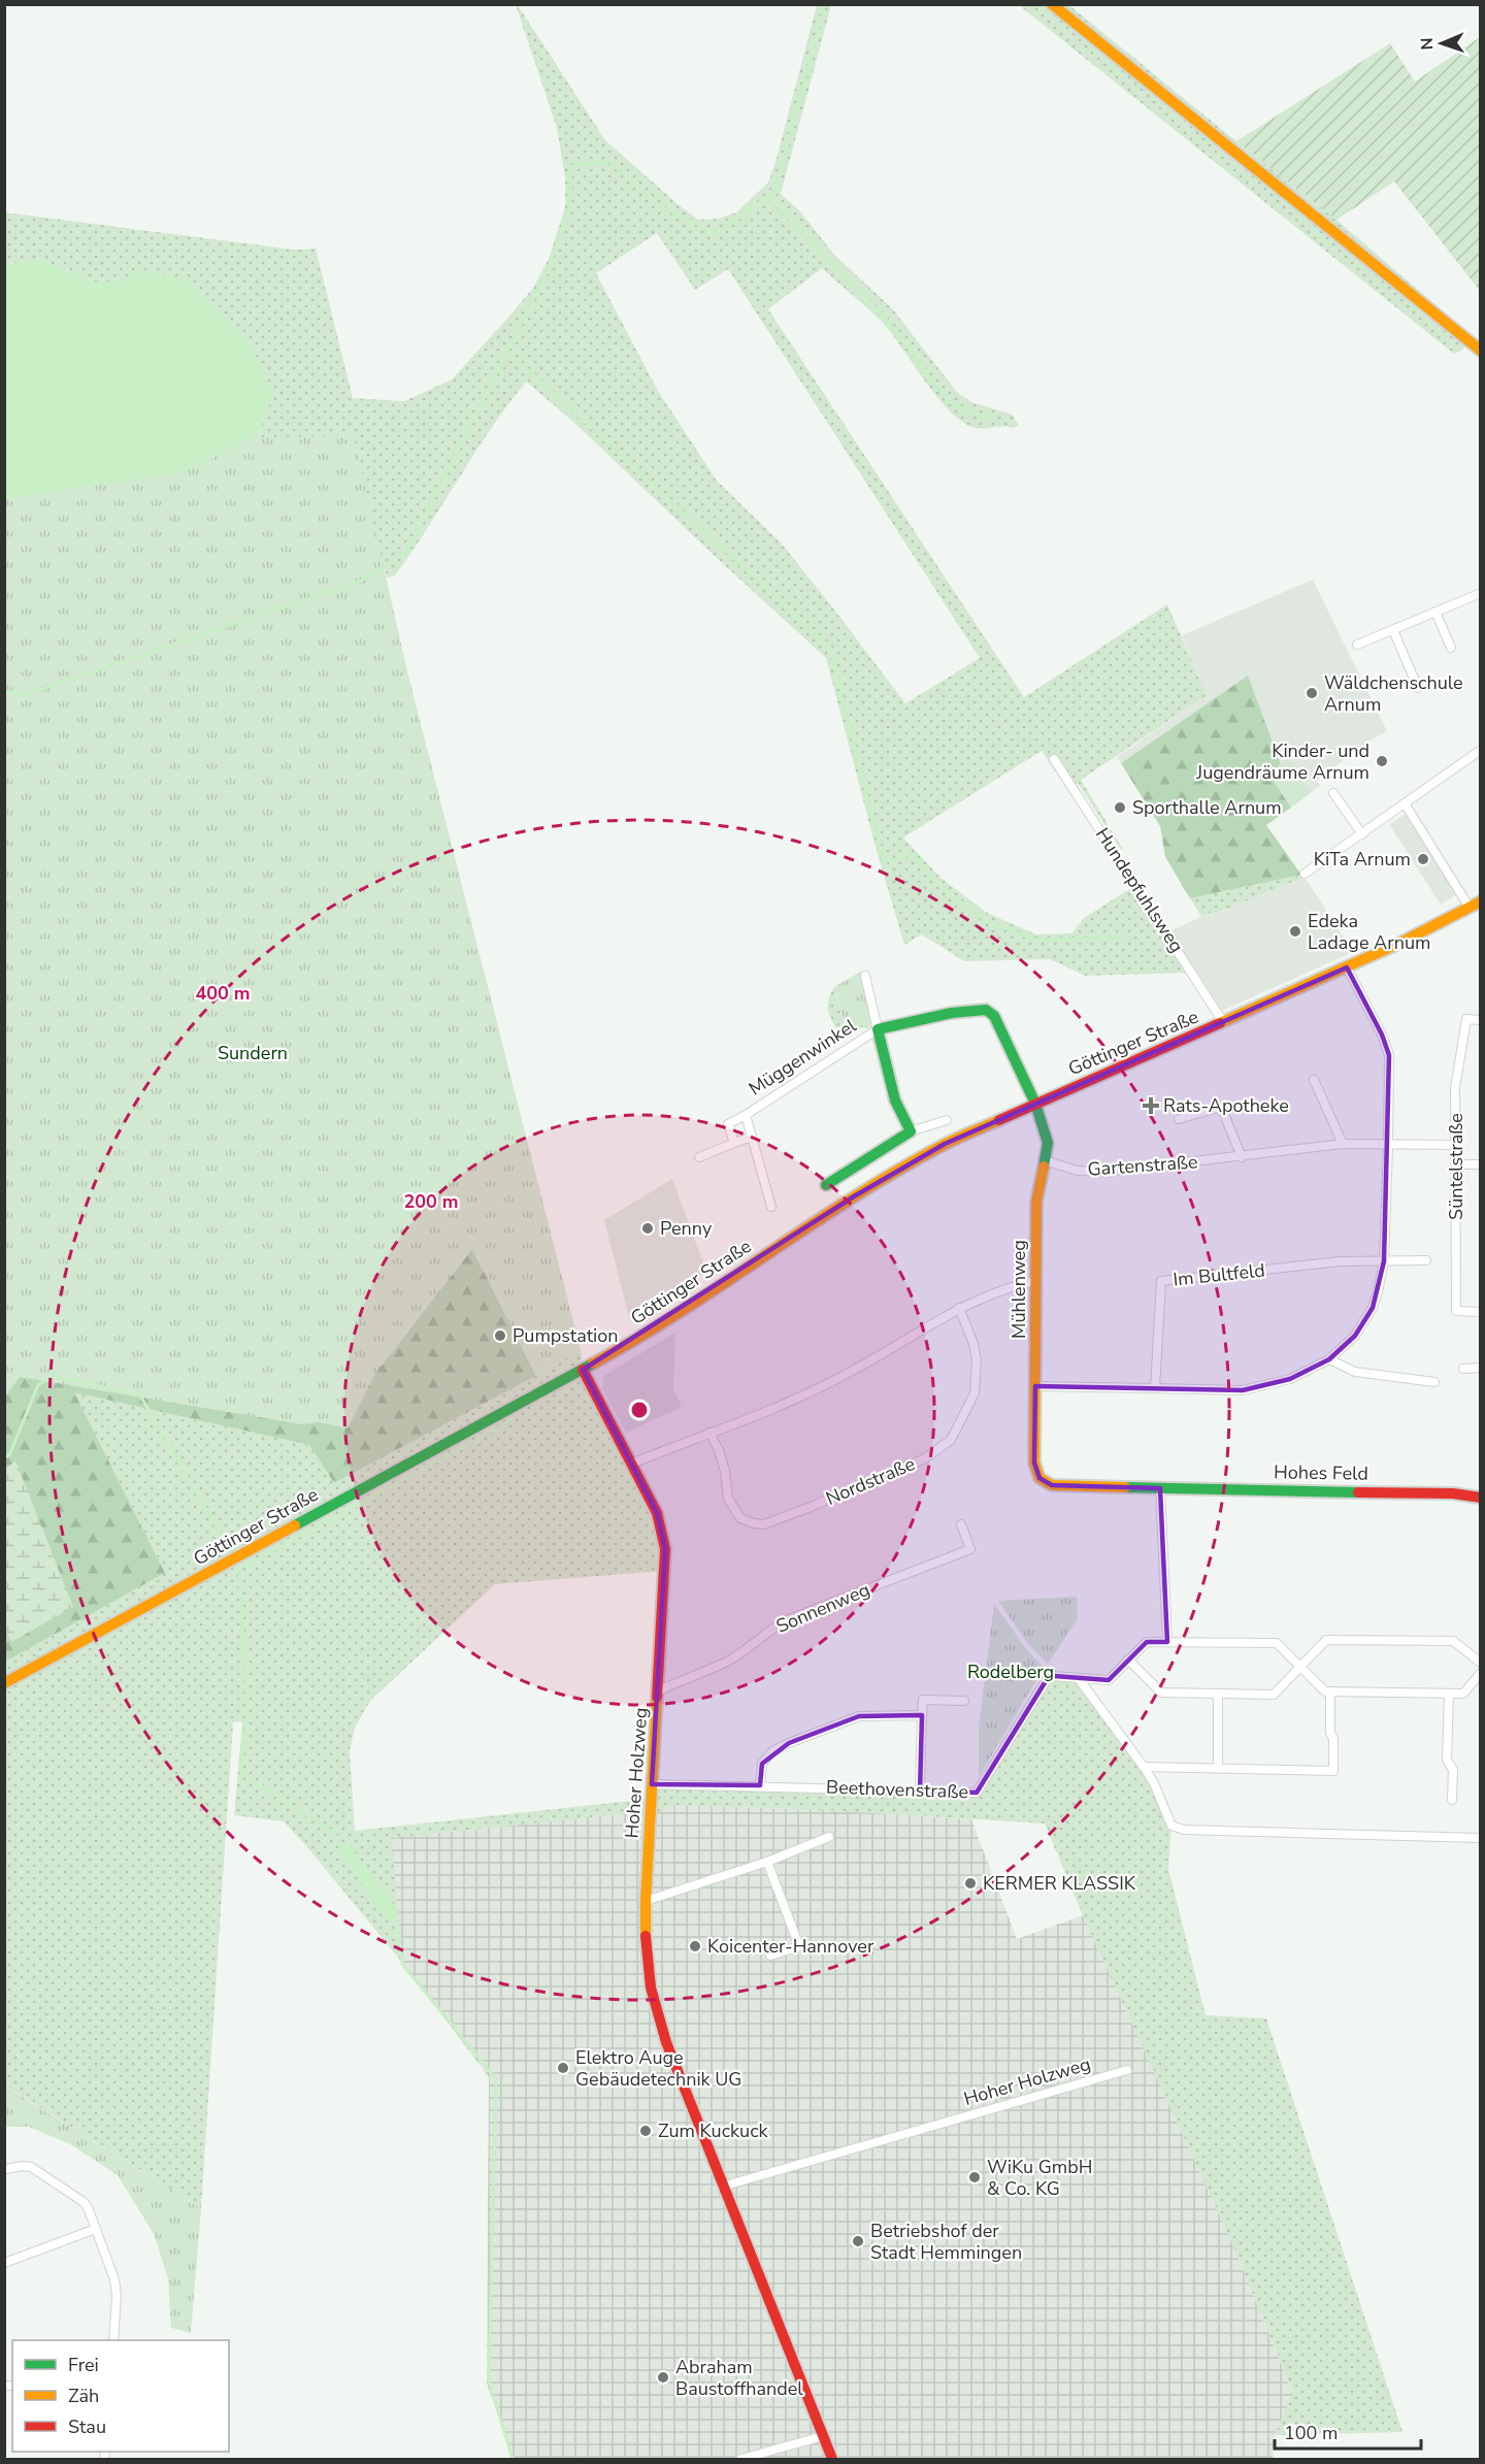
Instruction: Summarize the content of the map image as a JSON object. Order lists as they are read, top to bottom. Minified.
{"streets":{"street":["Hundepfuhlsweg","Göttinger Straße","Müggenwinkel","Gartenstraße","Süntelstraße","Im Bultfeld","Mühlenweg","Hohes Feld","Nordstraße","Sonnenweg","Hoher Holzweg","Beethovenstraße"]},"crossings":[["Hundepfuhlsweg","Göttinger Straße"],["Göttinger Straße","Müggenwinkel"],["Göttinger Straße","Mühlenweg"],["Göttinger Straße","Hoher Holzweg"],["Müggenwinkel","Mühlenweg"],["Gartenstraße","Süntelstraße"],["Gartenstraße","Mühlenweg"],["Mühlenweg","Hohes Feld"],["Sonnenweg","Hoher Holzweg"],["Hoher Holzweg","Beethovenstraße"]],"parks":["Sundern","Rodelberg"],"places":{"other":["Wäldchenschule Arnum","Kinder- und Jugendräume Arnum","Sporthalle Arnum","KiTa Arnum","Edeka Ladage Arnum","Penny","Pumpstation","KERMER KLASSIK","Koicenter-Hannover","Elektro Auge Gebäudetechnik UG","Zum Kuckuck","WiKu GmbH & Co. KG","Betriebshof der Stadt Hemmingen","Abraham Baustoffhandel"],"health":["Rats-Apotheke"]},"legend":["Frei","Zäh","Stau"],"scale_bar":"100 m","north":"left","rings":["400 m","200 m"]}
